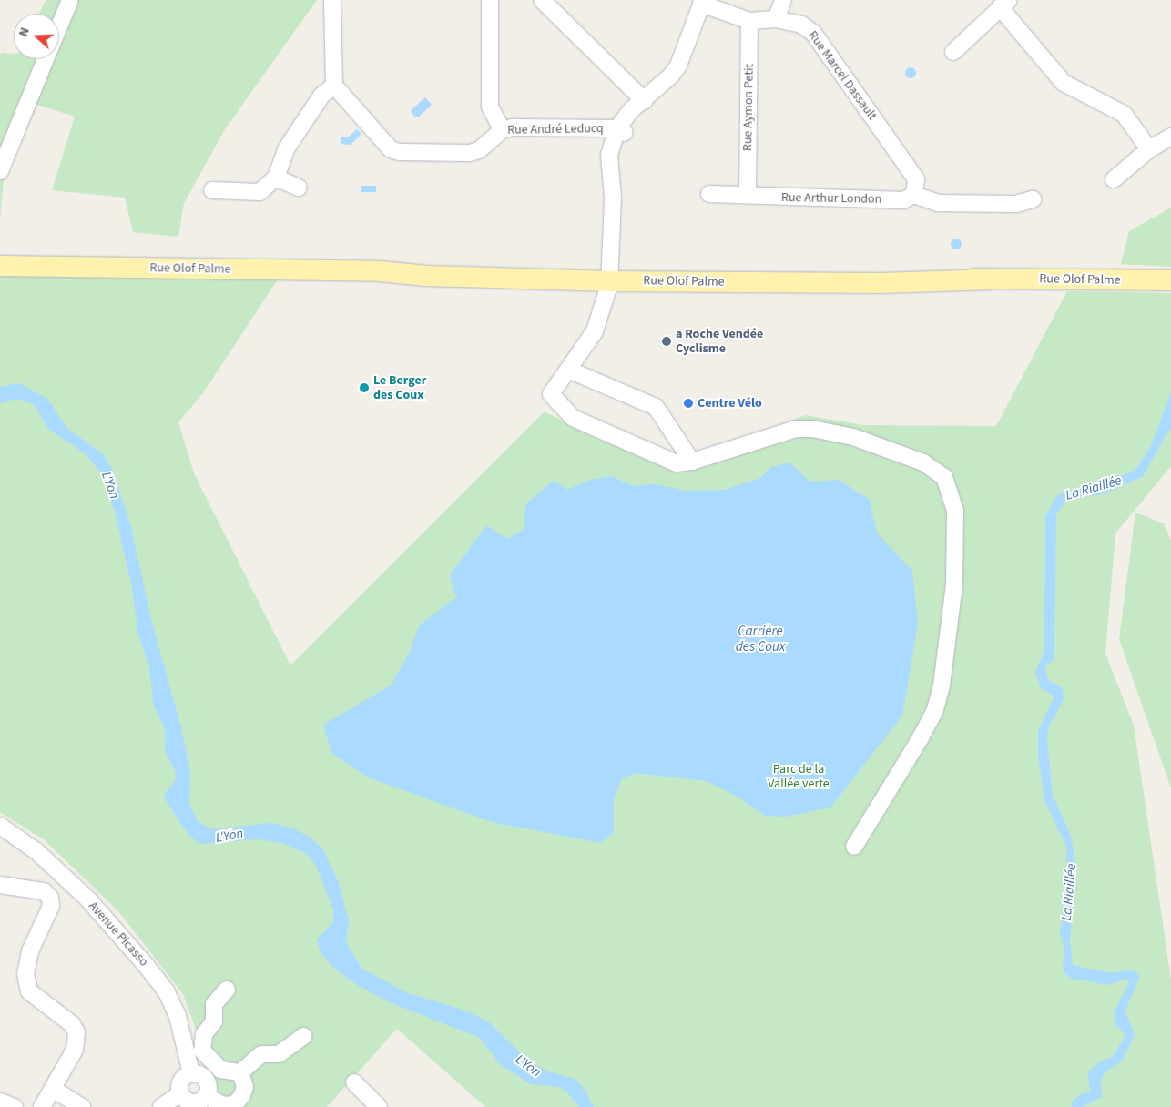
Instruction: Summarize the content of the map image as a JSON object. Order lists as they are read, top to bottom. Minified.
{"streets":{"main road":["Rue Olof Palme"],"street":["Rue Marcel Dassault","Rue Aymon Petit","Rue André Leducq","Rue Arthur London","Avenue Picasso"]},"crossings":[["Rue Marcel Dassault","Rue Aymon Petit"],["Rue Marcel Dassault","Rue Arthur London"],["Rue Aymon Petit","Rue Arthur London"]],"water":["L'Yon","La Riaillée","Carrière des Coux"],"parks":["Parc de la Vallée verte"],"places":["a Roche Vendée Cyclisme","Le Berger des Coux","Centre Vélo"],"north":"left"}
